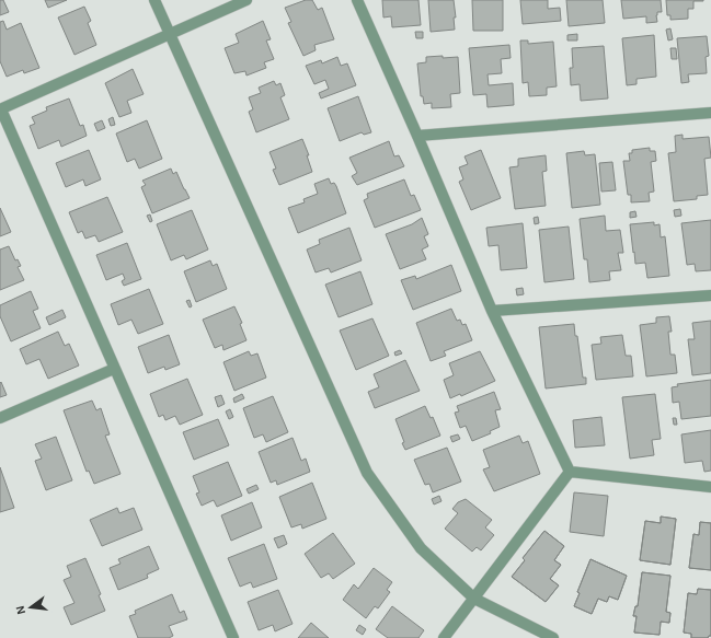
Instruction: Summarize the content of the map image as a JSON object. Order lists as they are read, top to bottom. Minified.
{"north":"left"}
